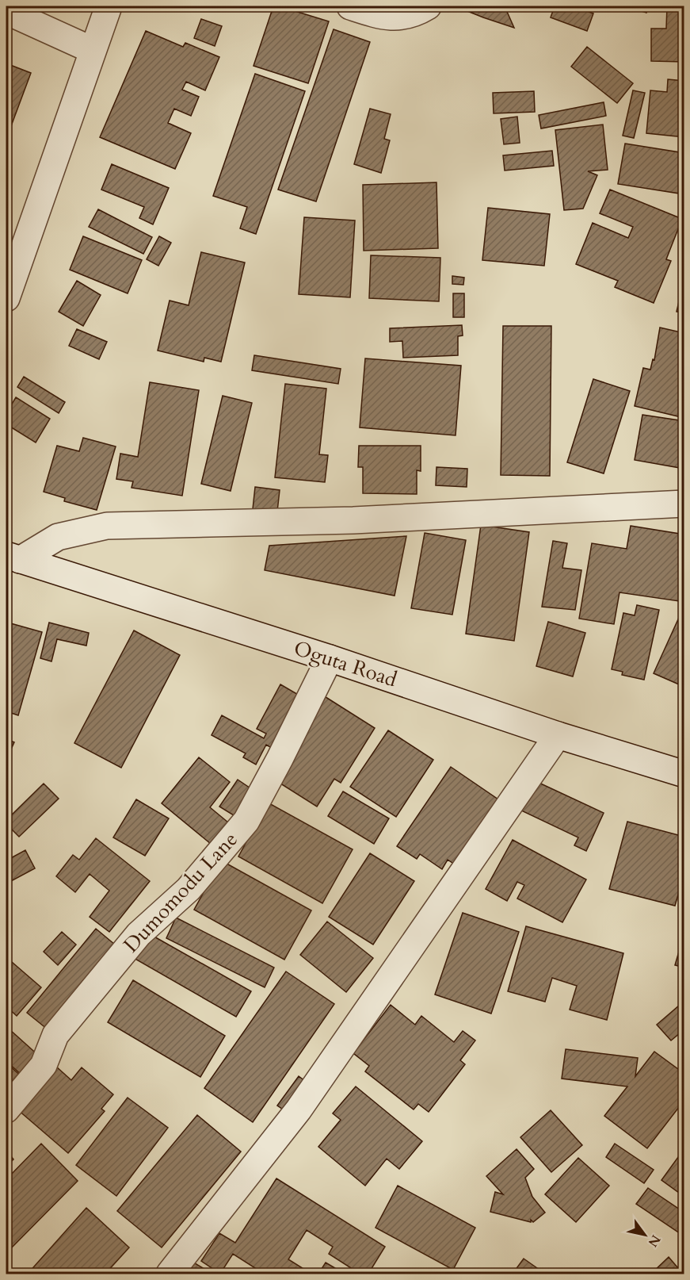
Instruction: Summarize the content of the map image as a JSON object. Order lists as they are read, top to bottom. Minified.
{"streets":{"street":["Oguta Road","Dumomodu Lane"]},"crossings":[["Oguta Road","Dumomodu Lane"]],"north":"bottom right"}
